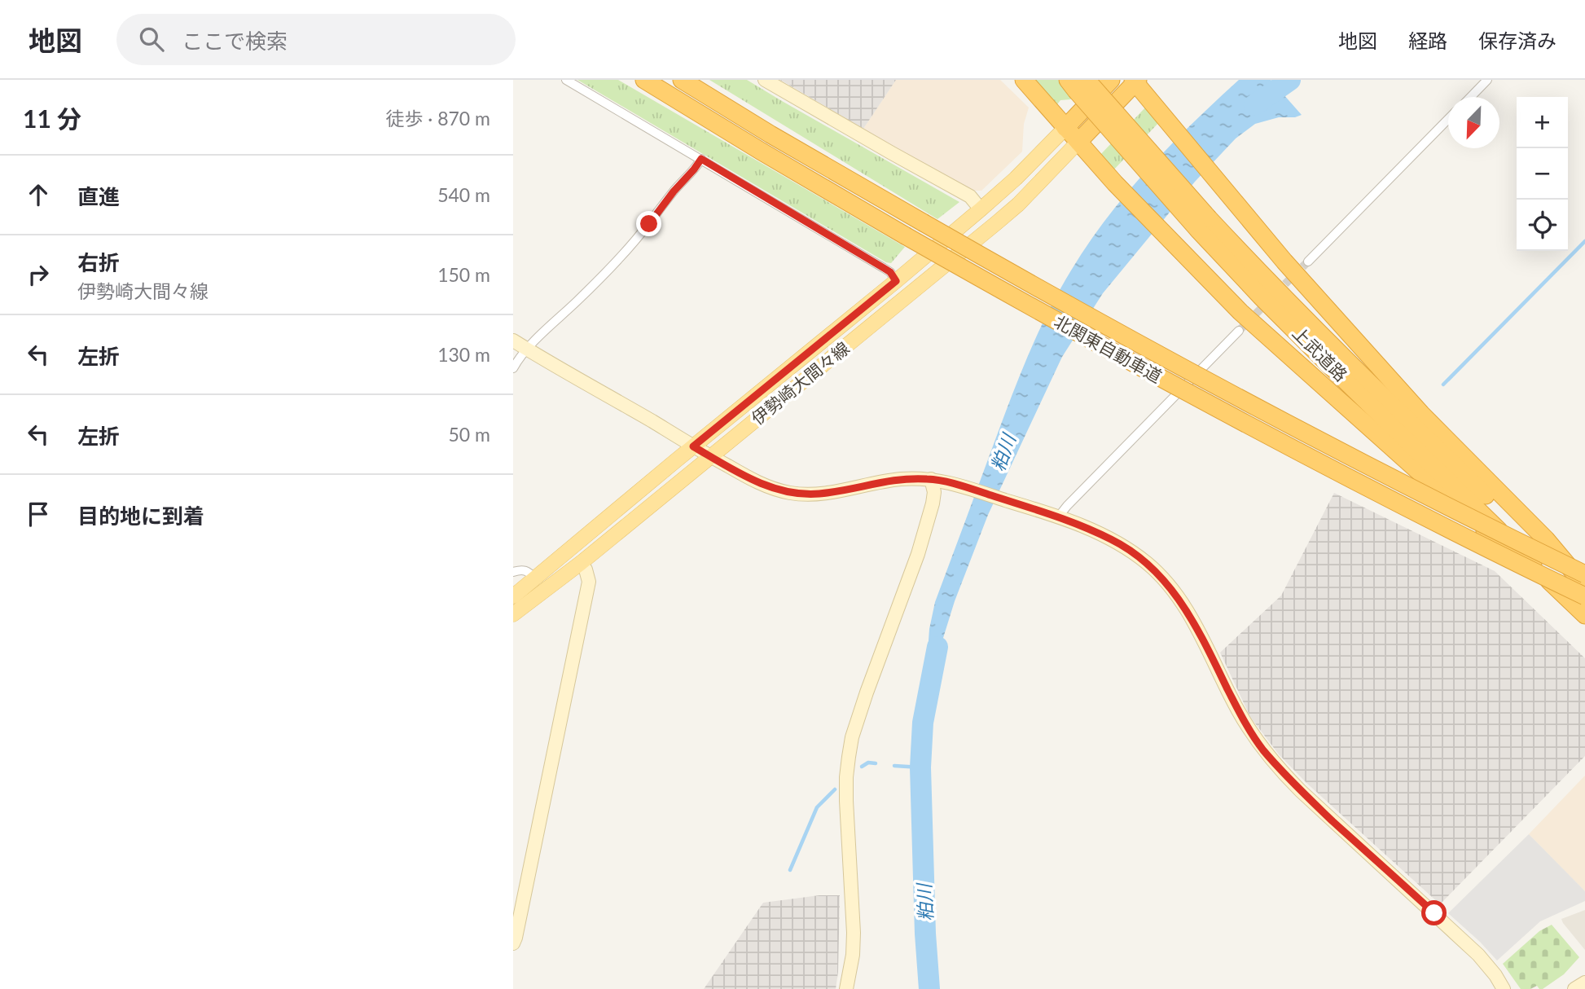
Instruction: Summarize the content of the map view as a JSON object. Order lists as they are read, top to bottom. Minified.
{"streets":{"highway":["北関東自動車道","上武道路"],"main road":["伊勢崎大間々線"]},"water":["粕川"],"north":"bottom left","page":{"header":"地図","search":"ここで検索","nav":["地図","経路","保存済み"],"heading":["11 分","徒歩 · 870 m"],"map_buttons":["+","−"],"list":[["直進","540 m"],["右折","伊勢崎大間々線","150 m"],["左折","130 m"],["左折","50 m"],"目的地に到着"]}}
